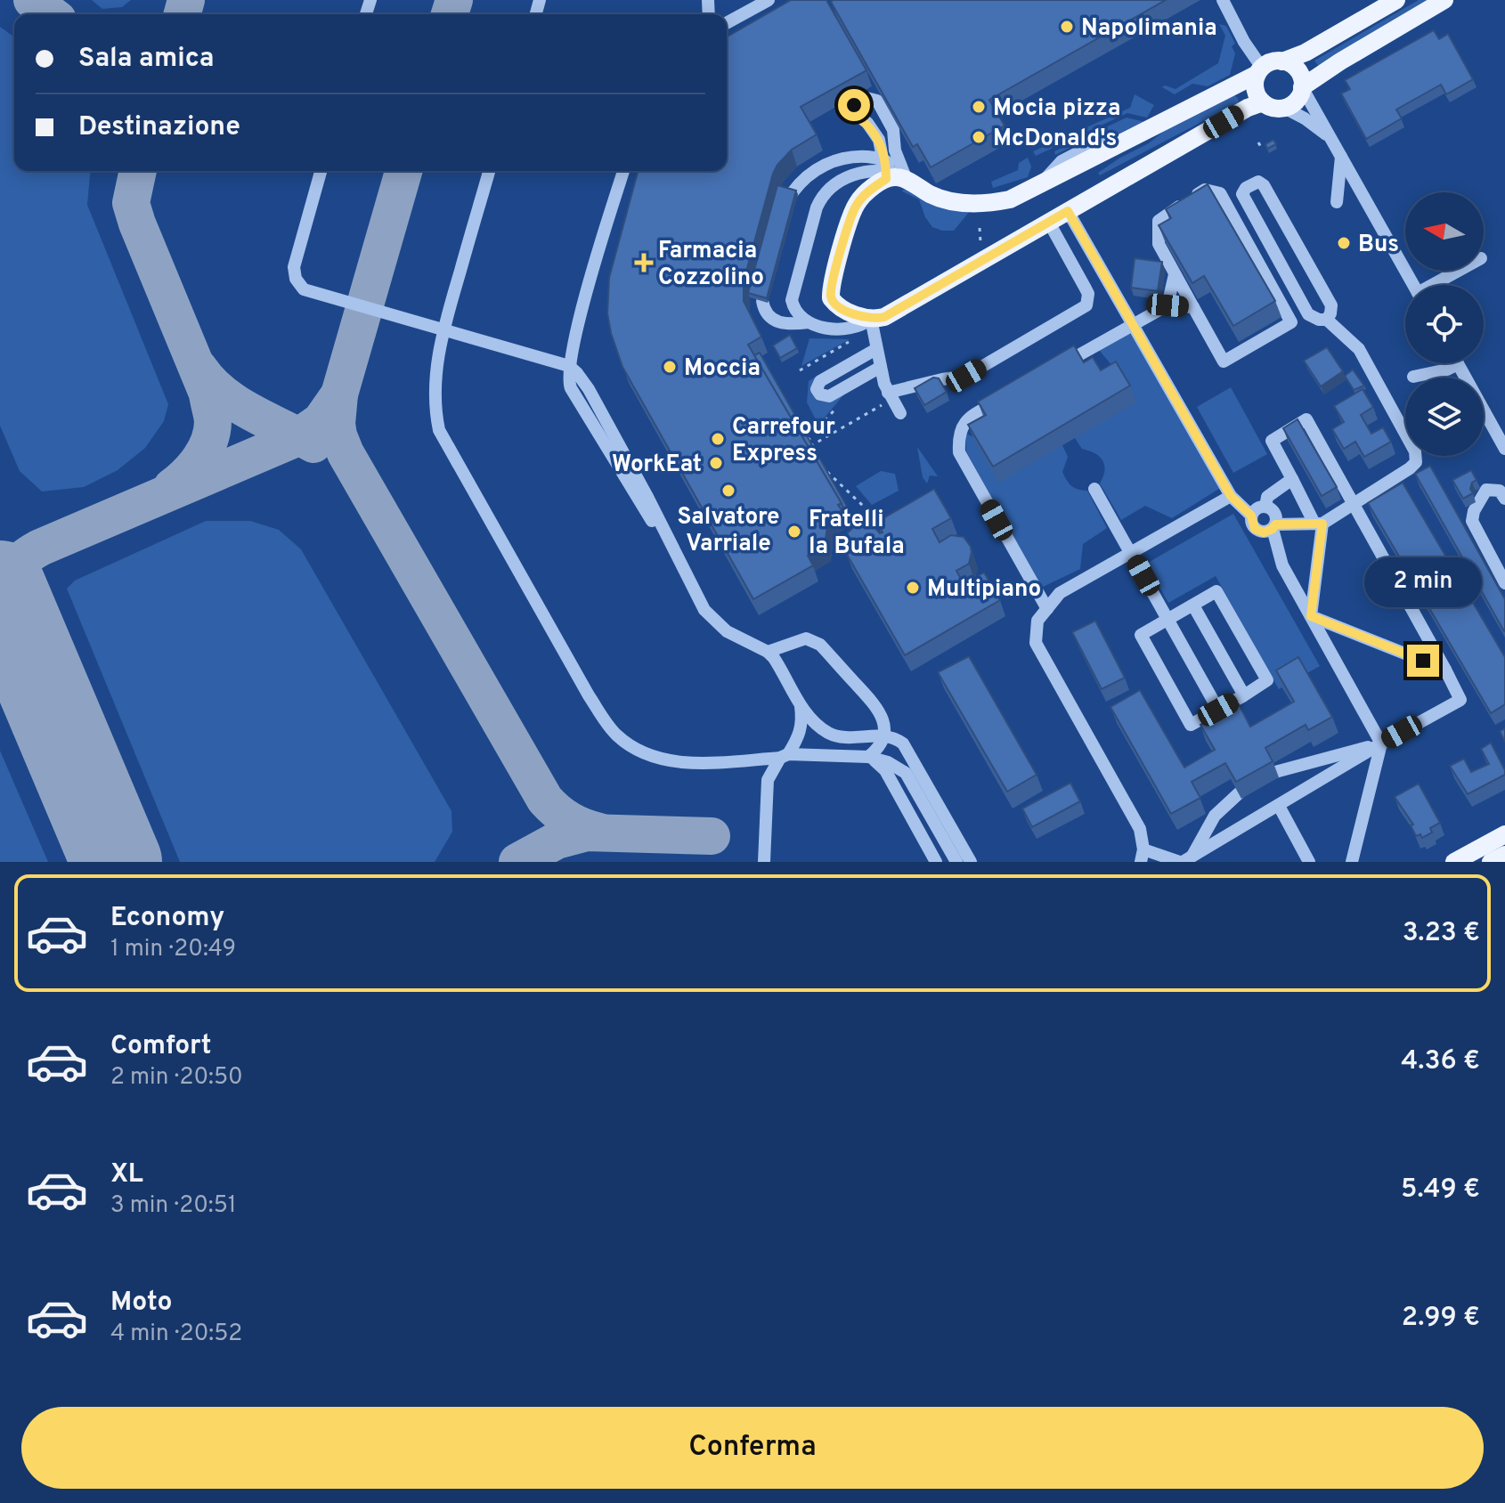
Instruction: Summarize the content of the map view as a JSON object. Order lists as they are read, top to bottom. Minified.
{"places":{"other":["Napolimania","Mocia pizza","McDonald's","Bus","Moccia","Carrefour Express","WorkEat","Salvatore Varriale","Fratelli la Bufala","Multipiano"],"health":["Farmacia Cozzolino"]},"north":"left","page":{"banner":["Sala amica","Destinazione"],"bubble":"2 min","list":[{"name":"Economy","note":"1 min · 20:49","value":"3.23 €"},{"name":"Comfort","note":"2 min · 20:50","value":"4.36 €"},{"name":"XL","note":"3 min · 20:51","value":"5.49 €"},{"name":"Moto","note":"4 min · 20:52","value":"2.99 €"}],"buttons":"Conferma"}}
